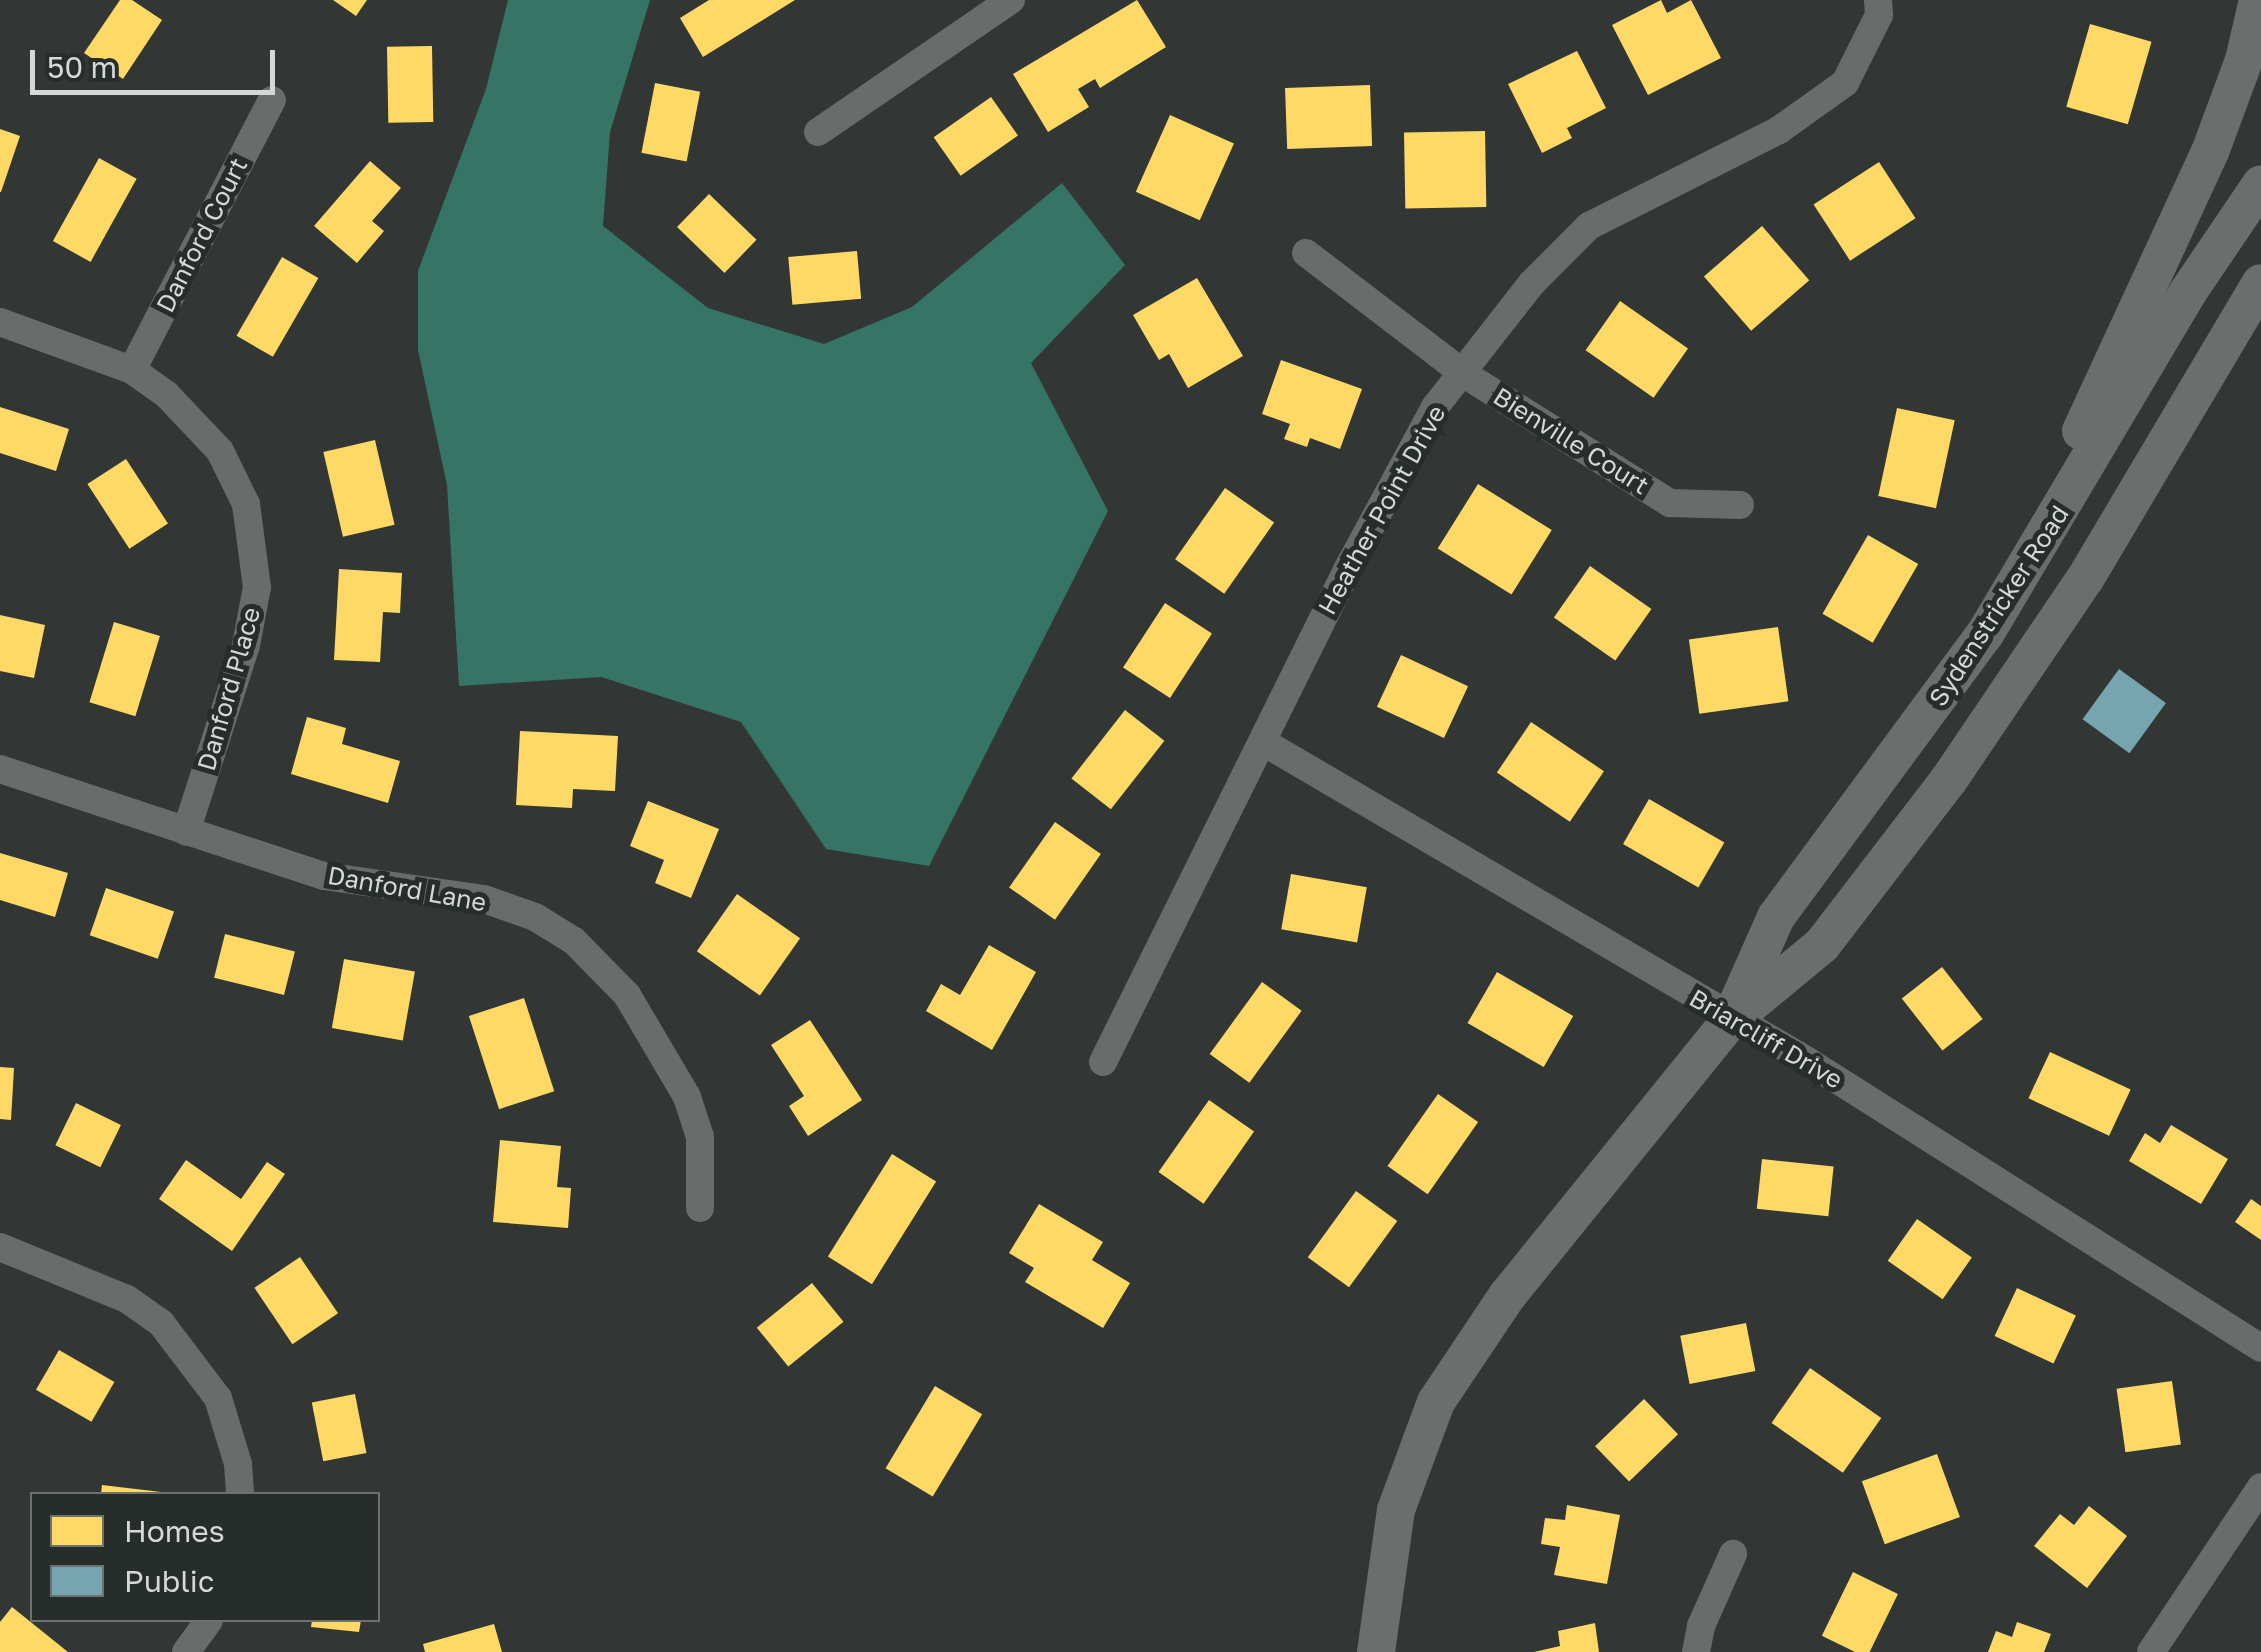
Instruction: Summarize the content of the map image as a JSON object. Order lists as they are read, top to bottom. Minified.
{"streets":{"main road":["Sydenstricker Road"],"street":["Danford Court","Bienville Court","Heather Point Drive","Danford Place","Danford Lane","Briarcliff Drive"]},"crossings":[["Danford Court","Danford Place"],["Bienville Court","Heather Point Drive"],["Heather Point Drive","Briarcliff Drive"],["Sydenstricker Road","Briarcliff Drive"],["Danford Place","Danford Lane"]],"legend":["Homes","Public"],"scale_bar":"50 m"}
